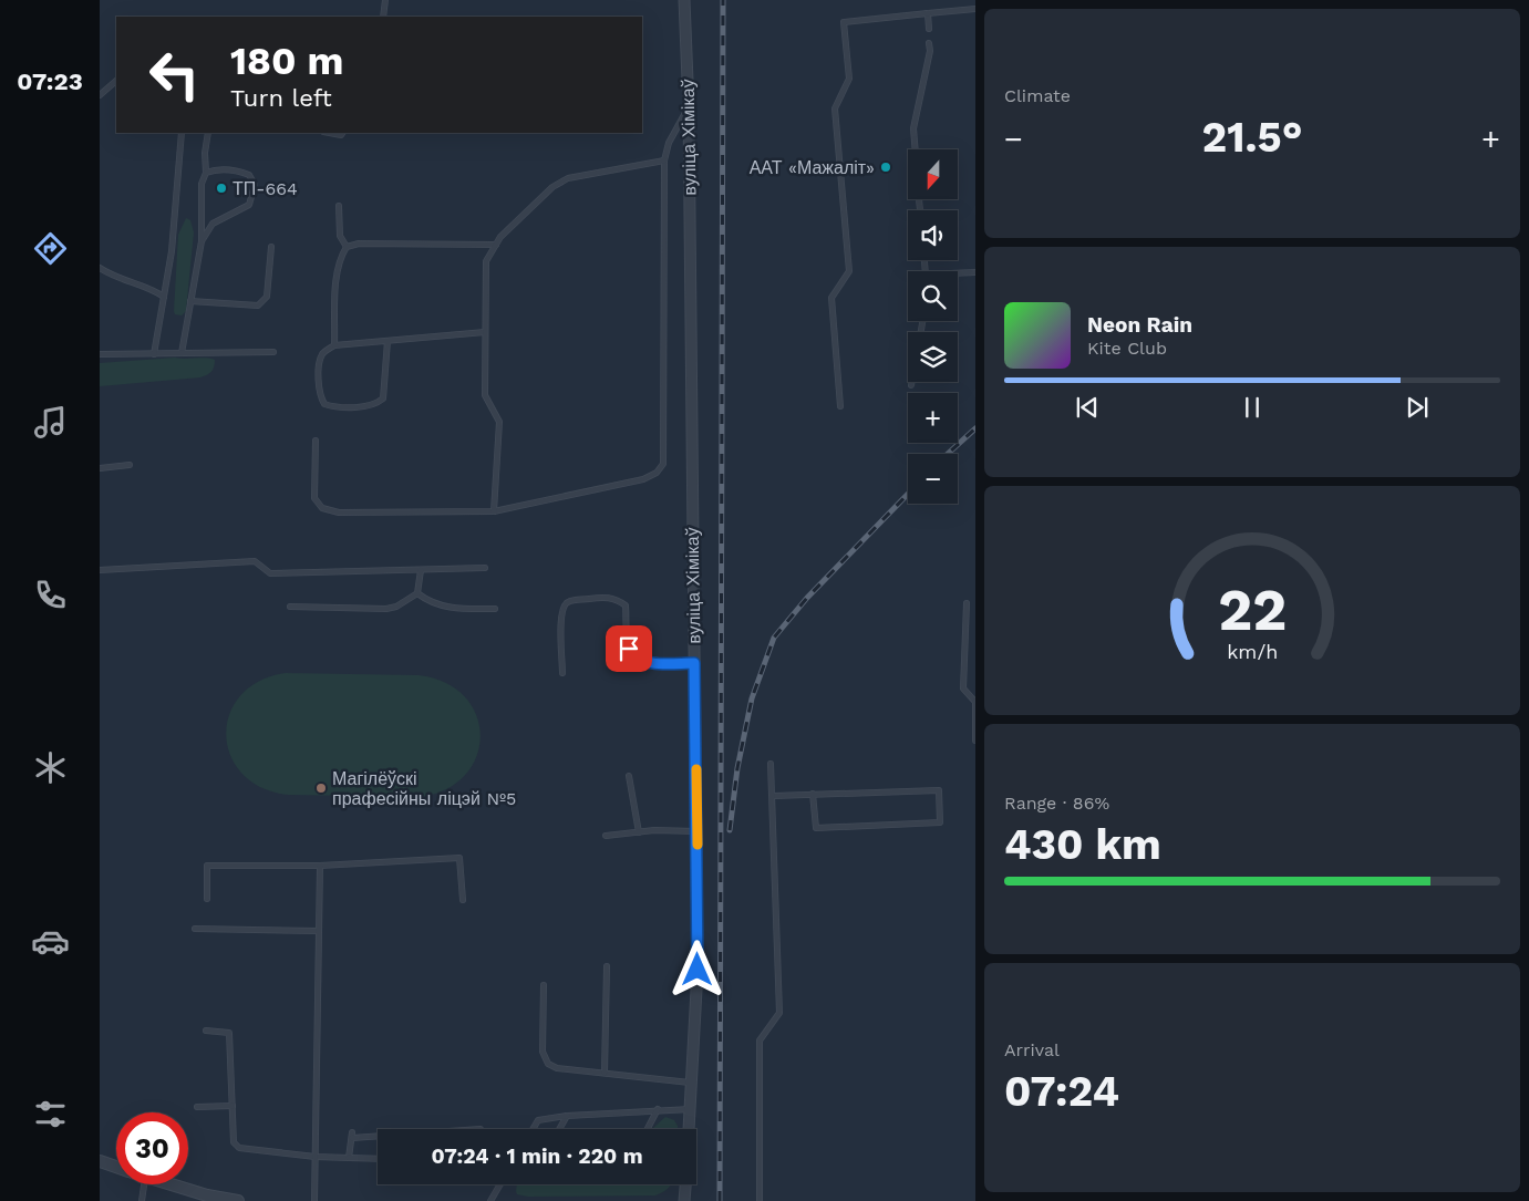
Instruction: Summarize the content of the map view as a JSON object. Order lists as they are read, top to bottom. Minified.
{"streets":{"street":["вуліца Хімікаў"]},"places":["ААТ «Мажаліт»","ТП-664","Магілёўскі прафесійны ліцэй №5"],"north":"bottom","page":{"tabs":"07:23","tile":["Climate",["Range · 86%","430 km"],["Arrival","07:24"]],"turn":["180 m","Turn left"],"heat":["−","21.5°","+"],"map_buttons":["+","−"],"song":["Neon Rain","Kite Club"],"limit":"30","trip":"07:24 · 1 min · 220 m","gauge":["22","km/h"]}}
